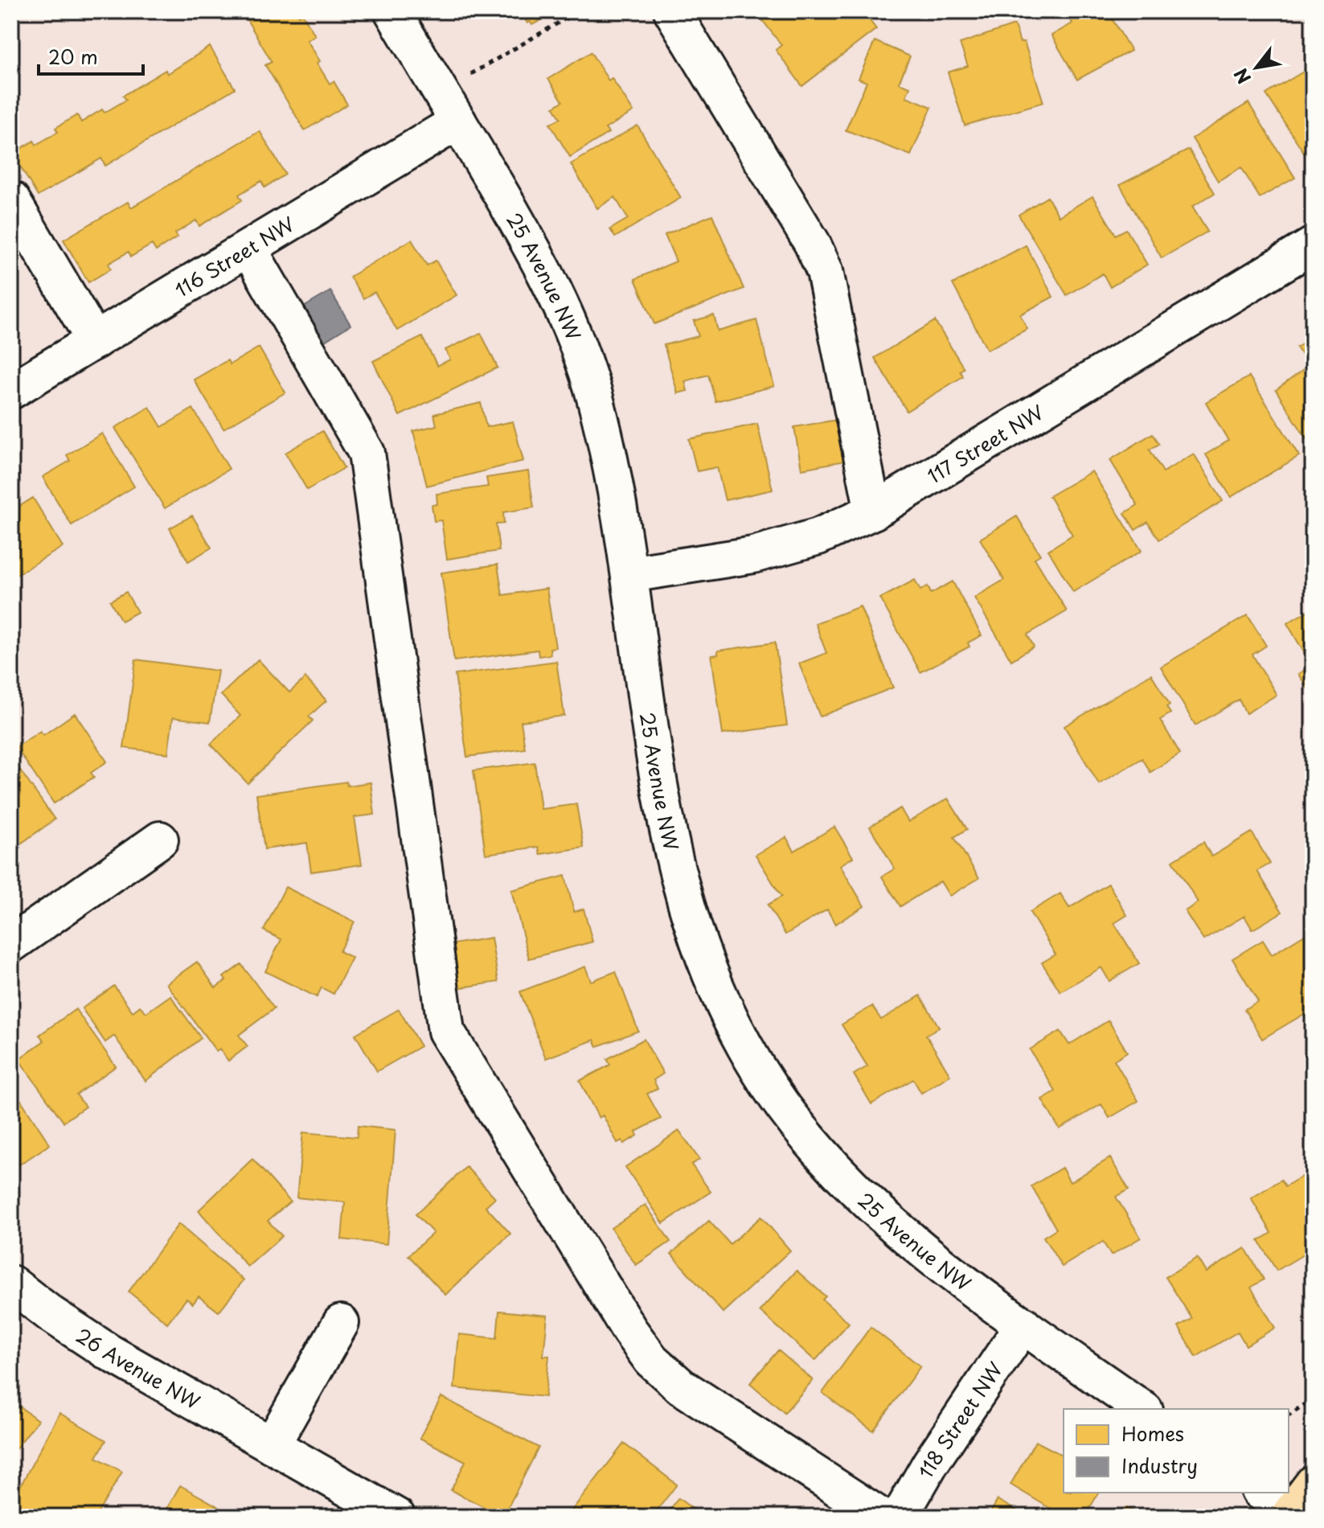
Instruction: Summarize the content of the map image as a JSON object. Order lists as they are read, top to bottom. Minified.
{"streets":{"street":["116 Street NW","25 Avenue NW","117 Street NW","26 Avenue NW","118 Street NW"]},"crossings":[["116 Street NW","25 Avenue NW"],["25 Avenue NW","117 Street NW"],["25 Avenue NW","118 Street NW"]],"legend":["Homes","Industry"],"scale_bar":"20 m","north":"bottom left"}
